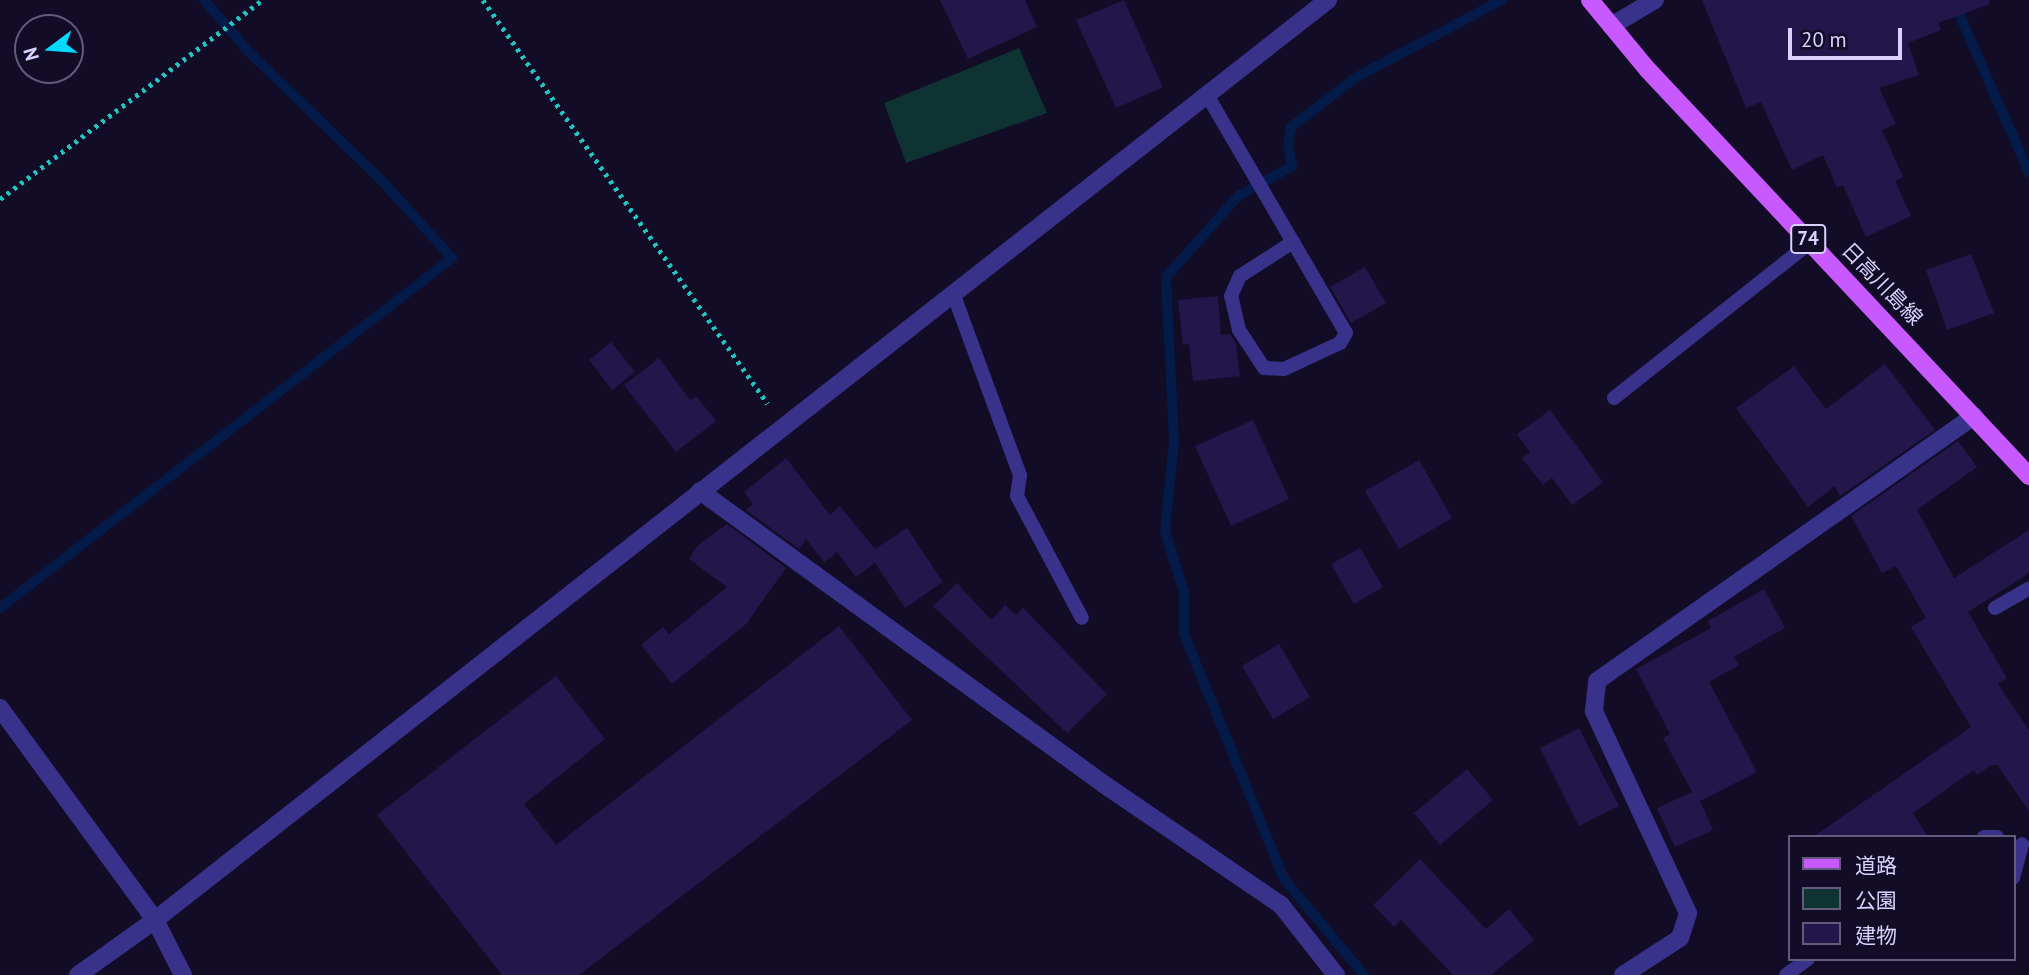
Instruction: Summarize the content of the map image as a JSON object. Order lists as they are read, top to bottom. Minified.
{"streets":{"main road":["74","日高川島線"]},"legend":["道路","公園","建物"],"scale_bar":"20 m","north":"left"}
